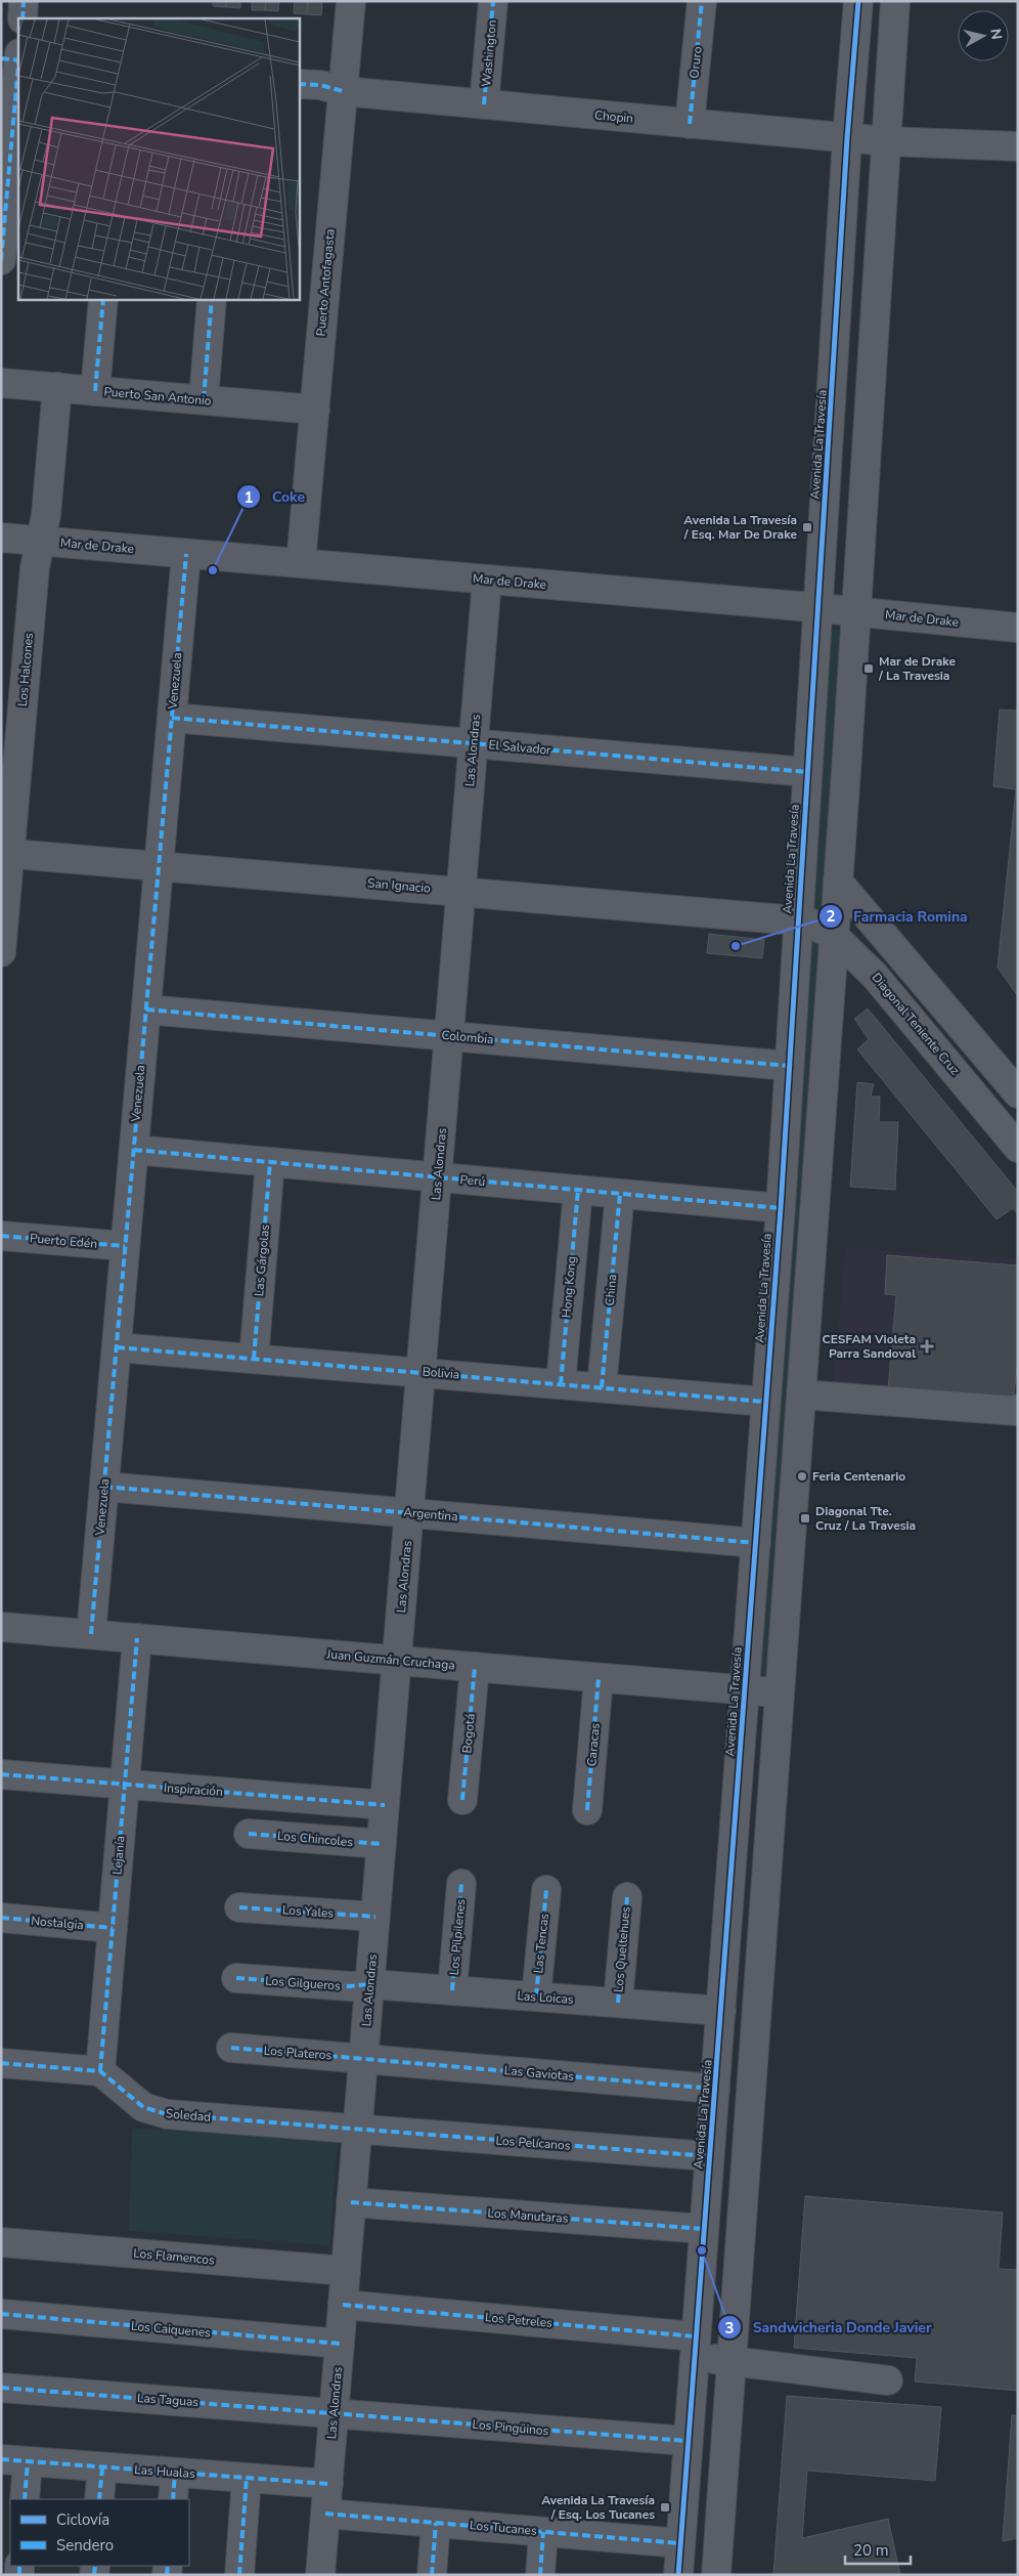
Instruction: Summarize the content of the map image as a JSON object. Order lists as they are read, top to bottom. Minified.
{"streets":{"street":["Washington","Oruro","Chopin","Puerto Antofagasta","Puerto San Antonio","Avenida La Travesía","Mar de Drake","Los Halcones","Venezuela","El Salvador","Las Alondras","San Ignacio","Diagonal Teniente Cruz","Colombia","Perú","Puerto Edén","Las Gárgolas","Hong Kong","China","Bolivia","Argentina","Juan Guzmán Cruchaga","Bogotá","Caracas","Inspiración","Los Chincoles","Lejanía","Los Yales","Nostalgia","Los Pilpilenes","Las Tencas","Los Queltehues","Los Gilgueros","Las Loicas","Los Plateros","Las Gaviotas","Soledad","Los Pelícanos","Los Manutaras","Los Flamencos","Los Petreles","Los Caiquenes","Las Taguas","Los Pingüinos","Las Hualas","Los Tucanes"]},"crossings":[["Washington","Chopin"],["Oruro","Chopin"],["Chopin","Puerto Antofagasta"],["Chopin","Avenida La Travesía"],["Puerto Antofagasta","Puerto San Antonio"],["Puerto Antofagasta","Mar de Drake"],["Puerto San Antonio","Los Halcones"],["Avenida La Travesía","Mar de Drake"],["Avenida La Travesía","El Salvador"],["Avenida La Travesía","San Ignacio"],["Avenida La Travesía","Diagonal Teniente Cruz"],["Avenida La Travesía","Colombia"],["Avenida La Travesía","Perú"],["Avenida La Travesía","Bolivia"],["Avenida La Travesía","Argentina"],["Avenida La Travesía","Juan Guzmán Cruchaga"],["Avenida La Travesía","Las Loicas"],["Avenida La Travesía","Las Gaviotas"],["Avenida La Travesía","Los Pelícanos"],["Avenida La Travesía","Los Manutaras"],["Avenida La Travesía","Los Petreles"],["Avenida La Travesía","Los Pingüinos"],["Avenida La Travesía","Los Tucanes"],["Mar de Drake","Los Halcones"],["Mar de Drake","Venezuela"],["Mar de Drake","Las Alondras"],["Los Halcones","San Ignacio"],["Venezuela","El Salvador"],["Venezuela","San Ignacio"],["Venezuela","Colombia"],["Venezuela","Perú"],["Venezuela","Puerto Edén"],["Venezuela","Bolivia"],["Venezuela","Argentina"],["Venezuela","Juan Guzmán Cruchaga"],["El Salvador","Las Alondras"],["Las Alondras","San Ignacio"],["Las Alondras","Colombia"],["Las Alondras","Perú"],["Las Alondras","Bolivia"],["Las Alondras","Argentina"],["Las Alondras","Juan Guzmán Cruchaga"],["Las Alondras","Inspiración"],["Las Alondras","Los Chincoles"],["Las Alondras","Los Yales"],["Las Alondras","Los Gilgueros"],["Las Alondras","Las Loicas"],["Las Alondras","Los Plateros"],["Las Alondras","Las Gaviotas"],["Las Alondras","Soledad"],["Las Alondras","Los Pelícanos"],["Las Alondras","Los Manutaras"],["Las Alondras","Los Flamencos"],["Las Alondras","Los Petreles"],["Las Alondras","Los Caiquenes"],["Las Alondras","Las Taguas"],["Las Alondras","Los Pingüinos"],["Las Alondras","Las Hualas"],["Las Alondras","Los Tucanes"],["San Ignacio","Diagonal Teniente Cruz"],["Perú","Las Gárgolas"],["Perú","Hong Kong"],["Perú","China"],["Las Gárgolas","Bolivia"],["Hong Kong","Bolivia"],["China","Bolivia"],["Juan Guzmán Cruchaga","Bogotá"],["Juan Guzmán Cruchaga","Caracas"],["Juan Guzmán Cruchaga","Lejanía"],["Inspiración","Lejanía"],["Lejanía","Nostalgia"],["Lejanía","Soledad"],["Los Pilpilenes","Las Loicas"],["Las Tencas","Las Loicas"],["Los Queltehues","Las Loicas"],["Los Gilgueros","Las Loicas"],["Los Plateros","Las Gaviotas"],["Soledad","Los Pelícanos"],["Las Taguas","Los Pingüinos"]],"places":{"transit":["Avenida La Travesía / Esq. Mar De Drake","Mar de Drake / La Travesia","Diagonal Tte. Cruz / La Travesia","Avenida La Travesía / Esq. Los Tucanes"],"other":["Coke","Farmacia Romina","Feria Centenario","Sandwicheria Donde Javier"],"health":["CESFAM Violeta Parra Sandoval"]},"legend":["Ciclovía","Sendero"],"scale_bar":"20 m","north":"right"}
